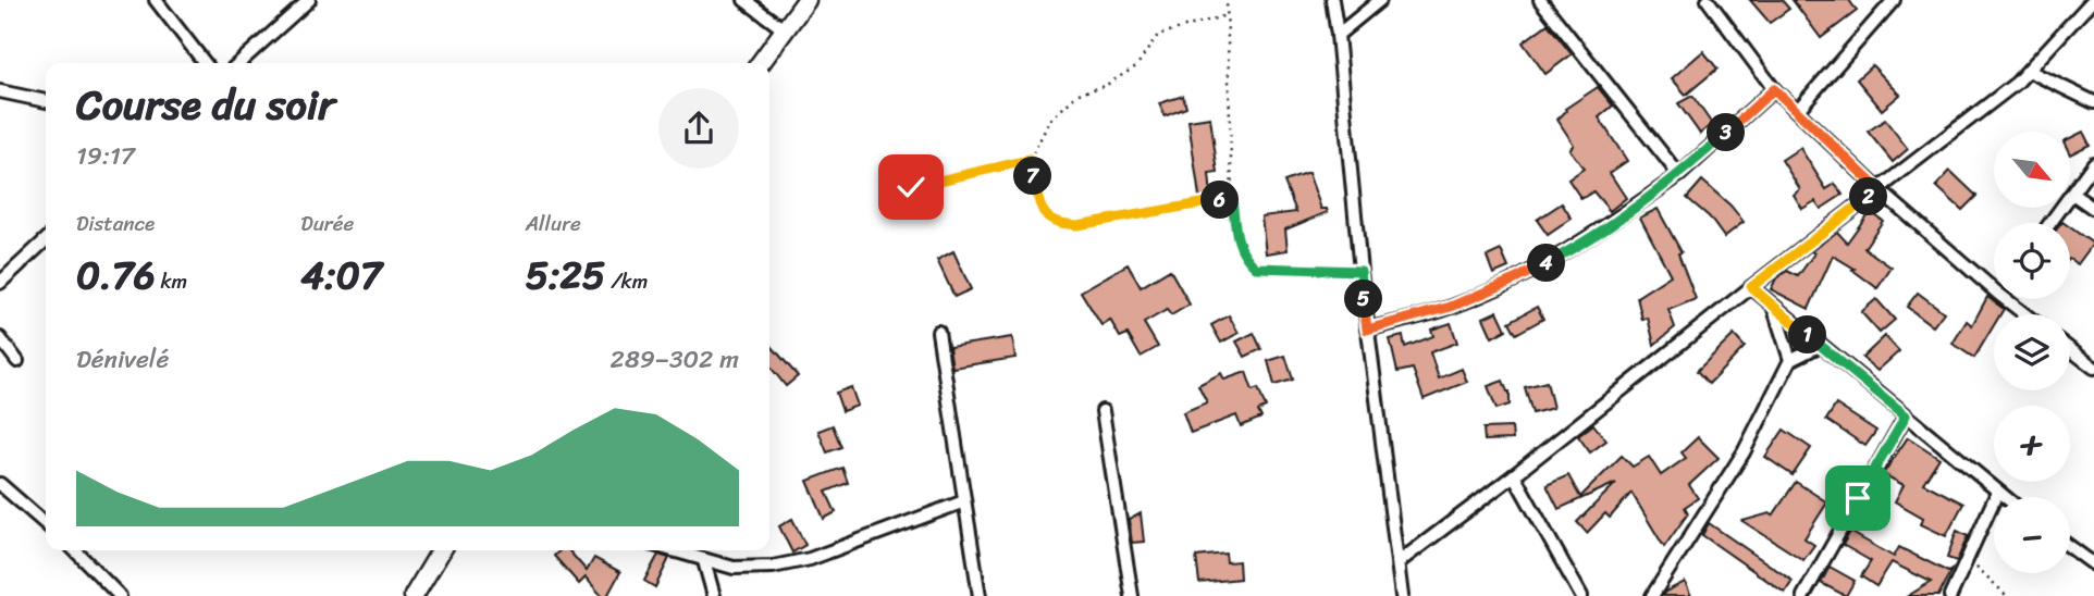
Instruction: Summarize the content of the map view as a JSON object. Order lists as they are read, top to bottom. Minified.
{"north":"bottom right","page":{"heading":["Course du soir","19:17"],"pins":["3","7","2","6","4","5","1"],"map_buttons":["+","−"],"stats":[["Distance","0.76 km"],["Durée","4:07"],["Allure","5:25 /km"]],"chart":["Dénivelé","289–302 m"]}}
